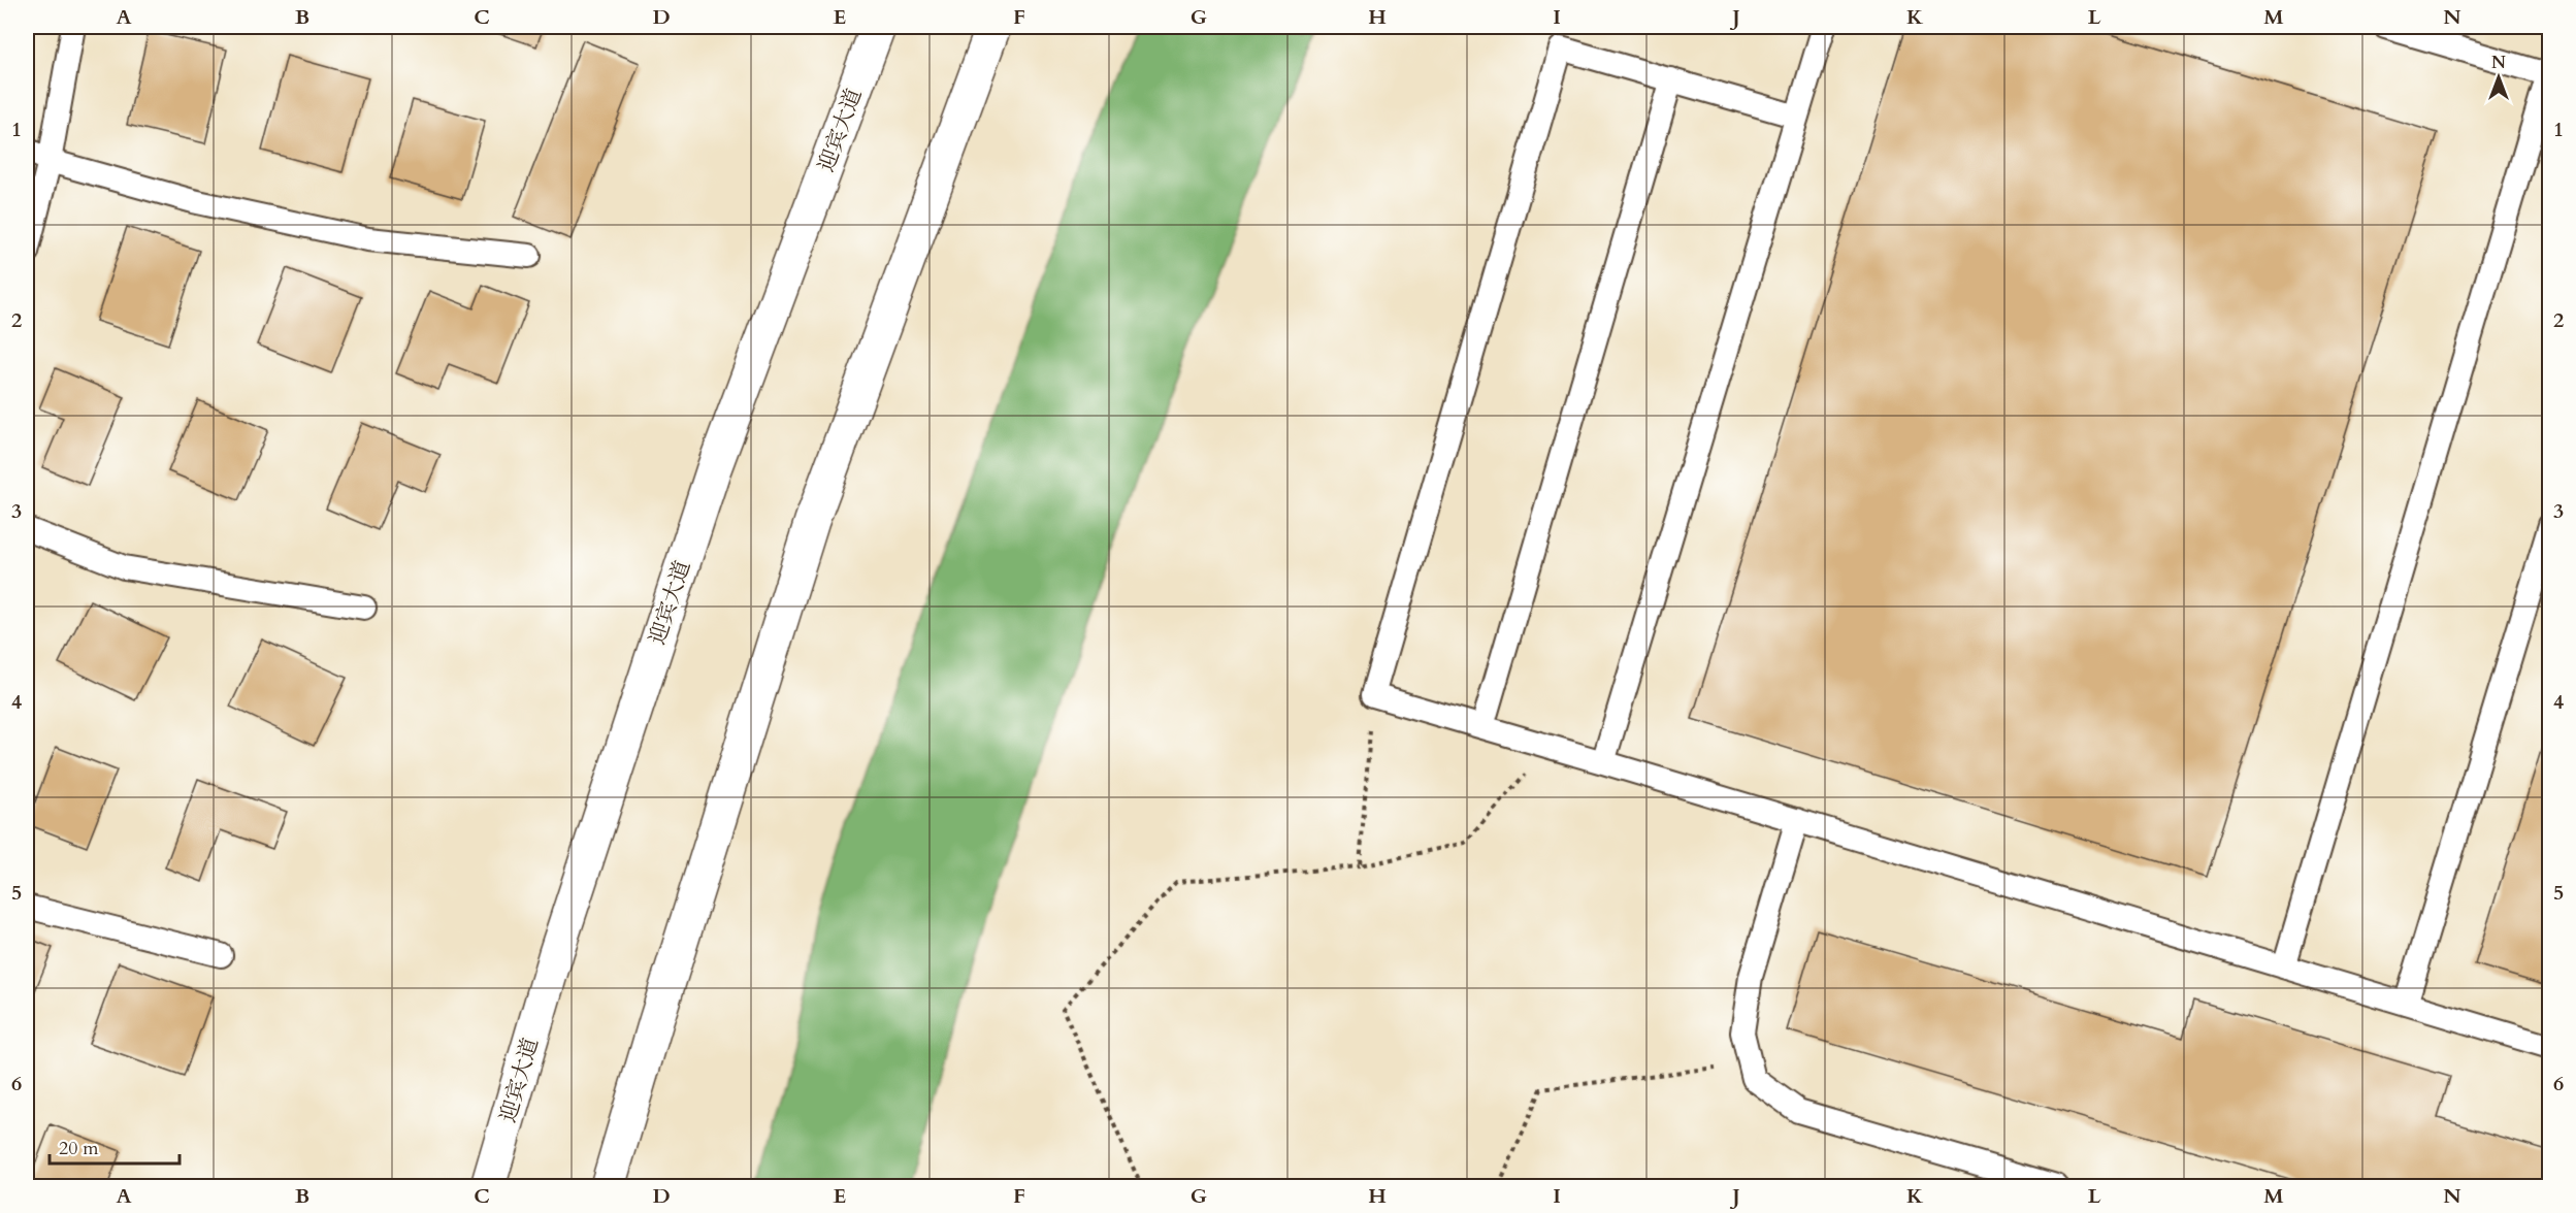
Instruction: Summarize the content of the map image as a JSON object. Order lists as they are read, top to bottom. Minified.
{"streets":{"highway":["迎宾大道"]},"scale_bar":"20 m","north":"top","grid":{"columns":["A","B","C","D","E","F","G","H","I","J","K","L","M","N"],"rows":["1","2","3","4","5","6"]}}
